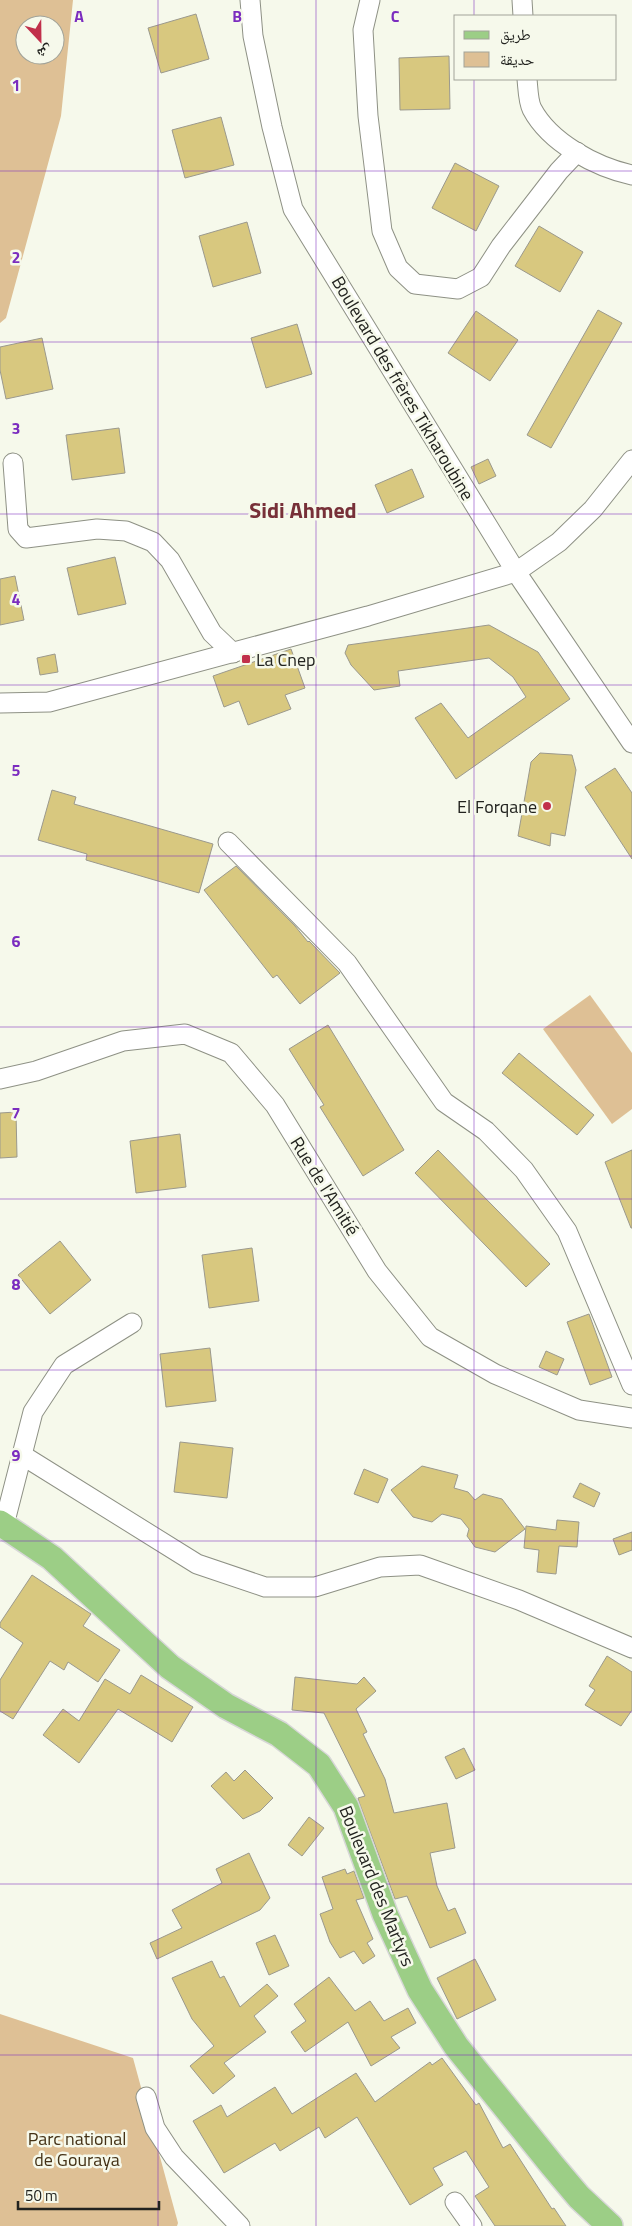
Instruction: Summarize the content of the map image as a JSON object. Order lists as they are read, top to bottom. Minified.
{"streets":{"main road":["Boulevard des Martyrs"],"street":["Boulevard des frères Tikharoubine","Rue de l'Amitié"]},"districts":["Sidi Ahmed"],"parks":["Parc national de Gouraya"],"places":{"transit":["La Cnep"],"other":["El Forqane"]},"legend":["طريق","حديقة"],"scale_bar":"50 m","north":"bottom","grid":{"columns":["A","B","C"],"rows":["1","2","3","4","5","6","7","8","9"]}}
